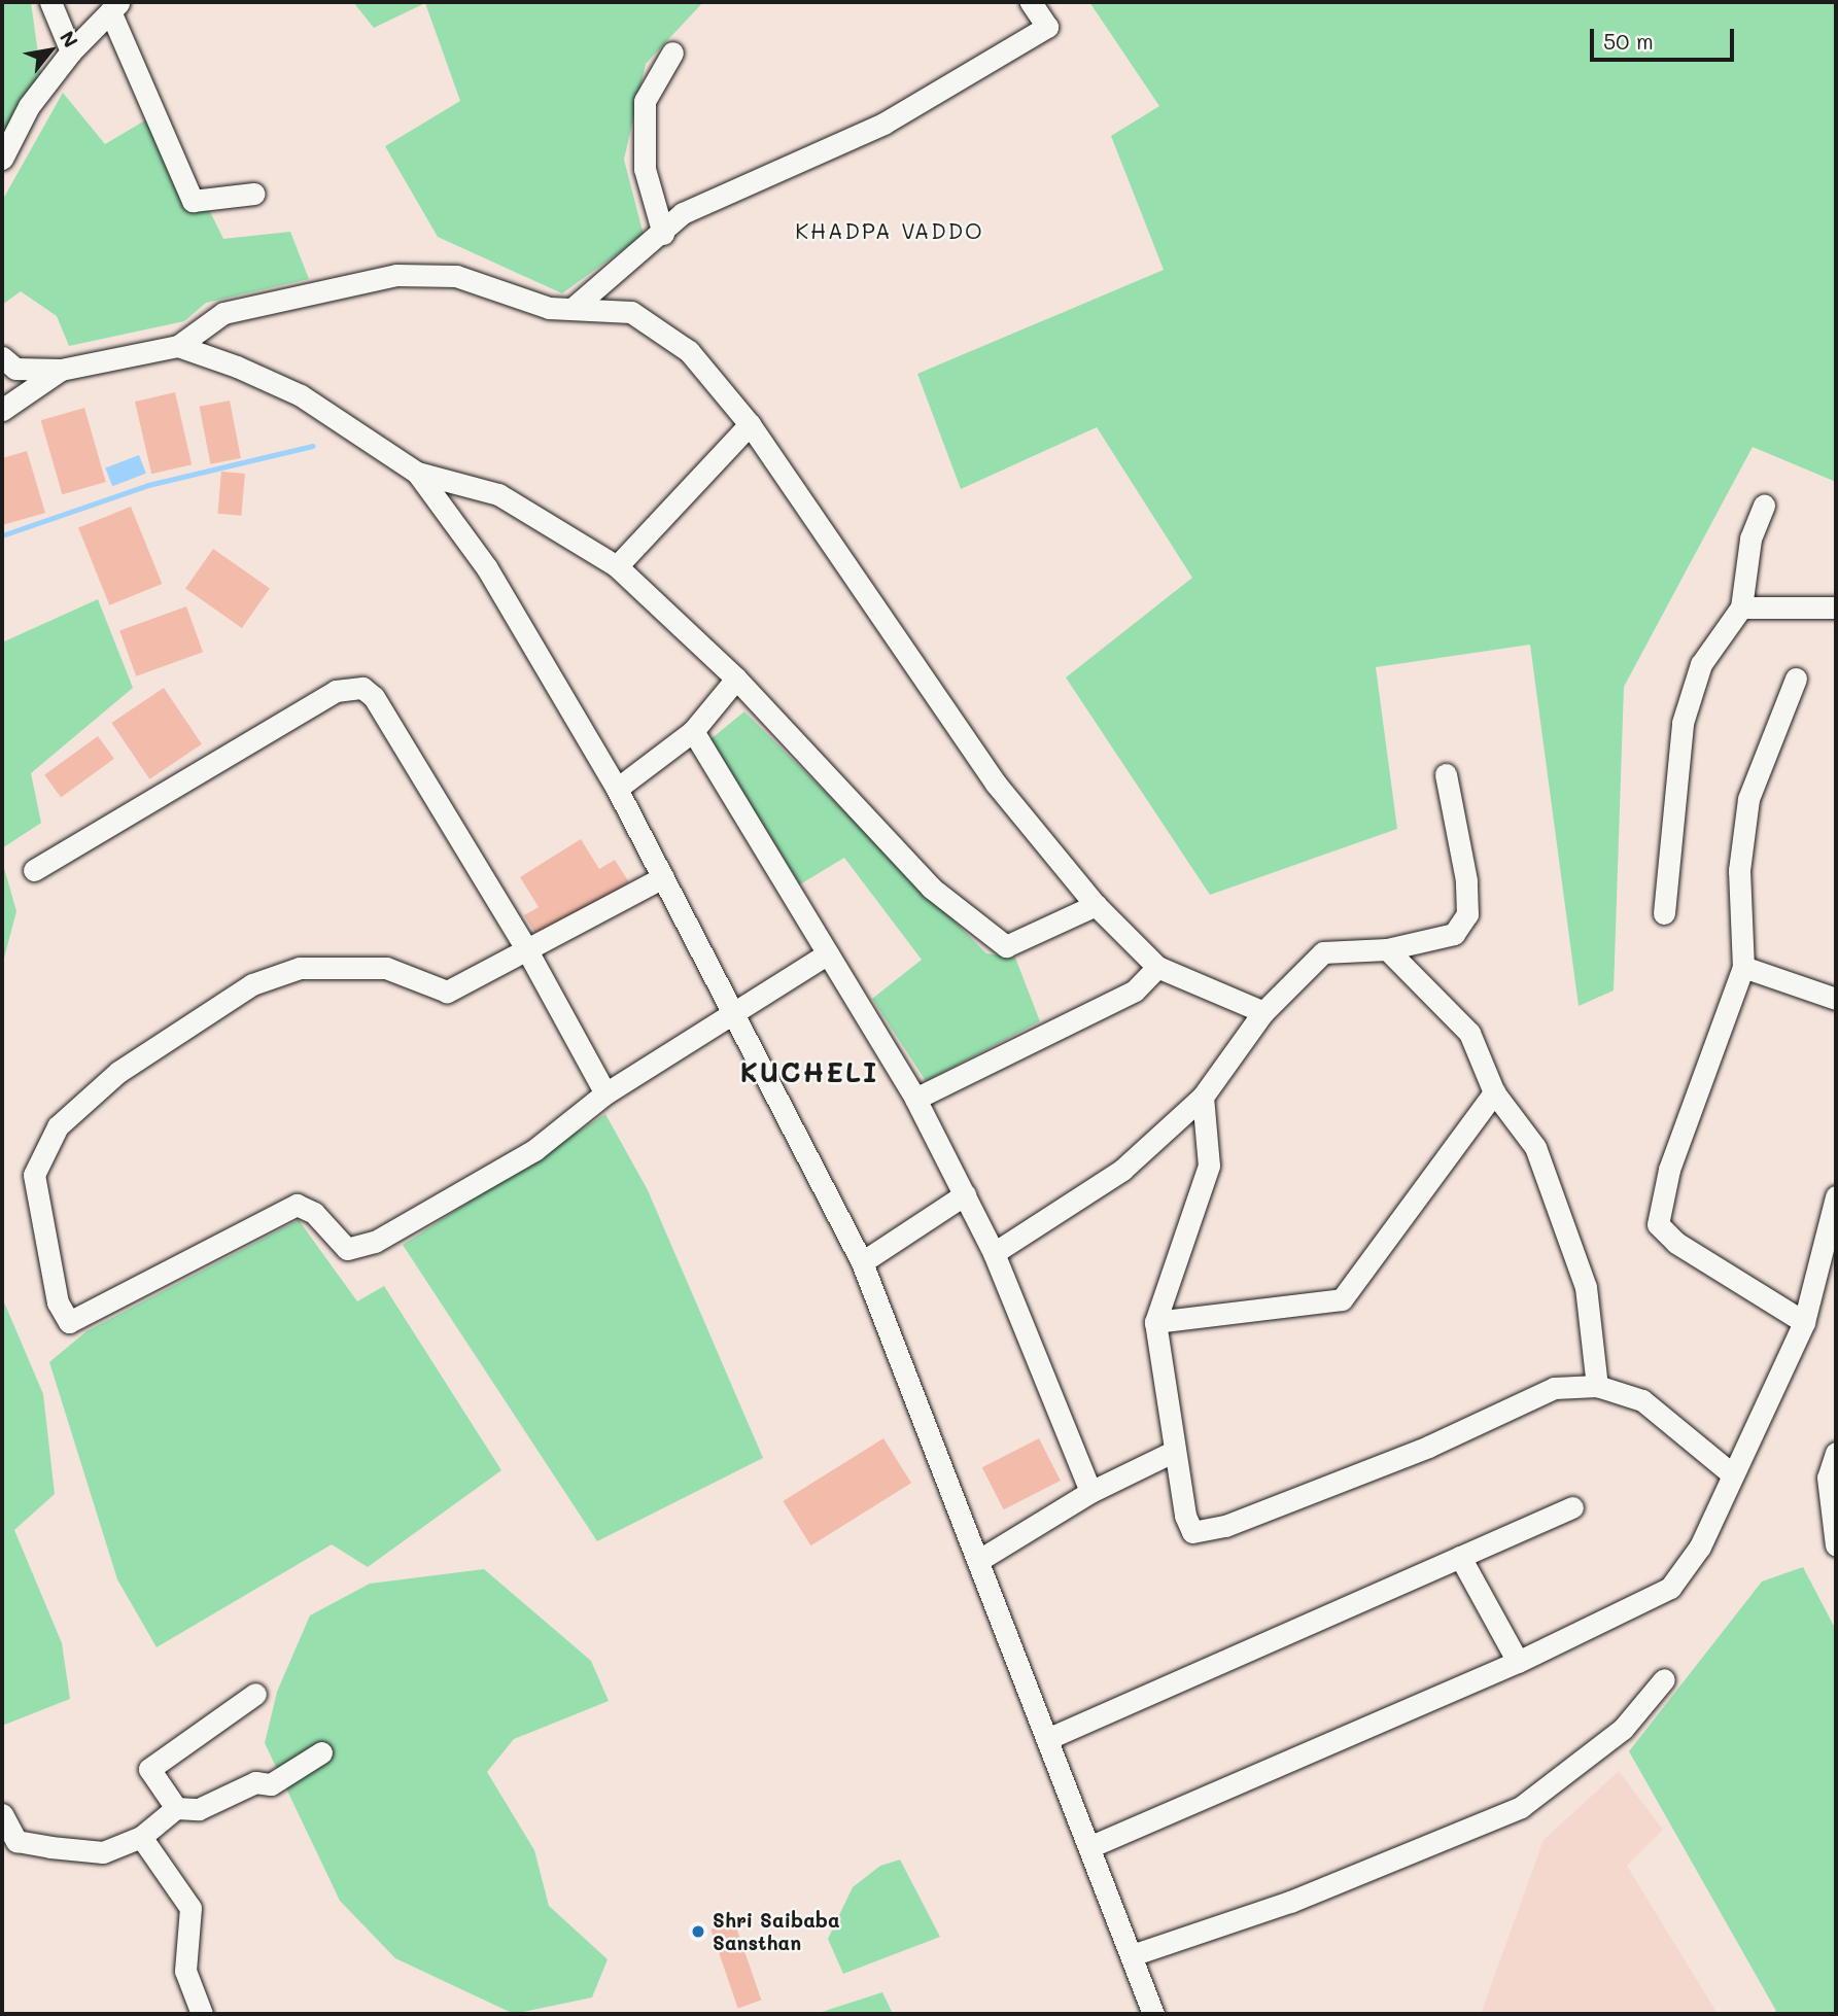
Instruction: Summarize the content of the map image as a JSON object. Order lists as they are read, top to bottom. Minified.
{"districts":["KHADPA VADDO","KUCHELI"],"places":["Shri Saibaba Sansthan"],"scale_bar":"50 m","north":"top right"}
